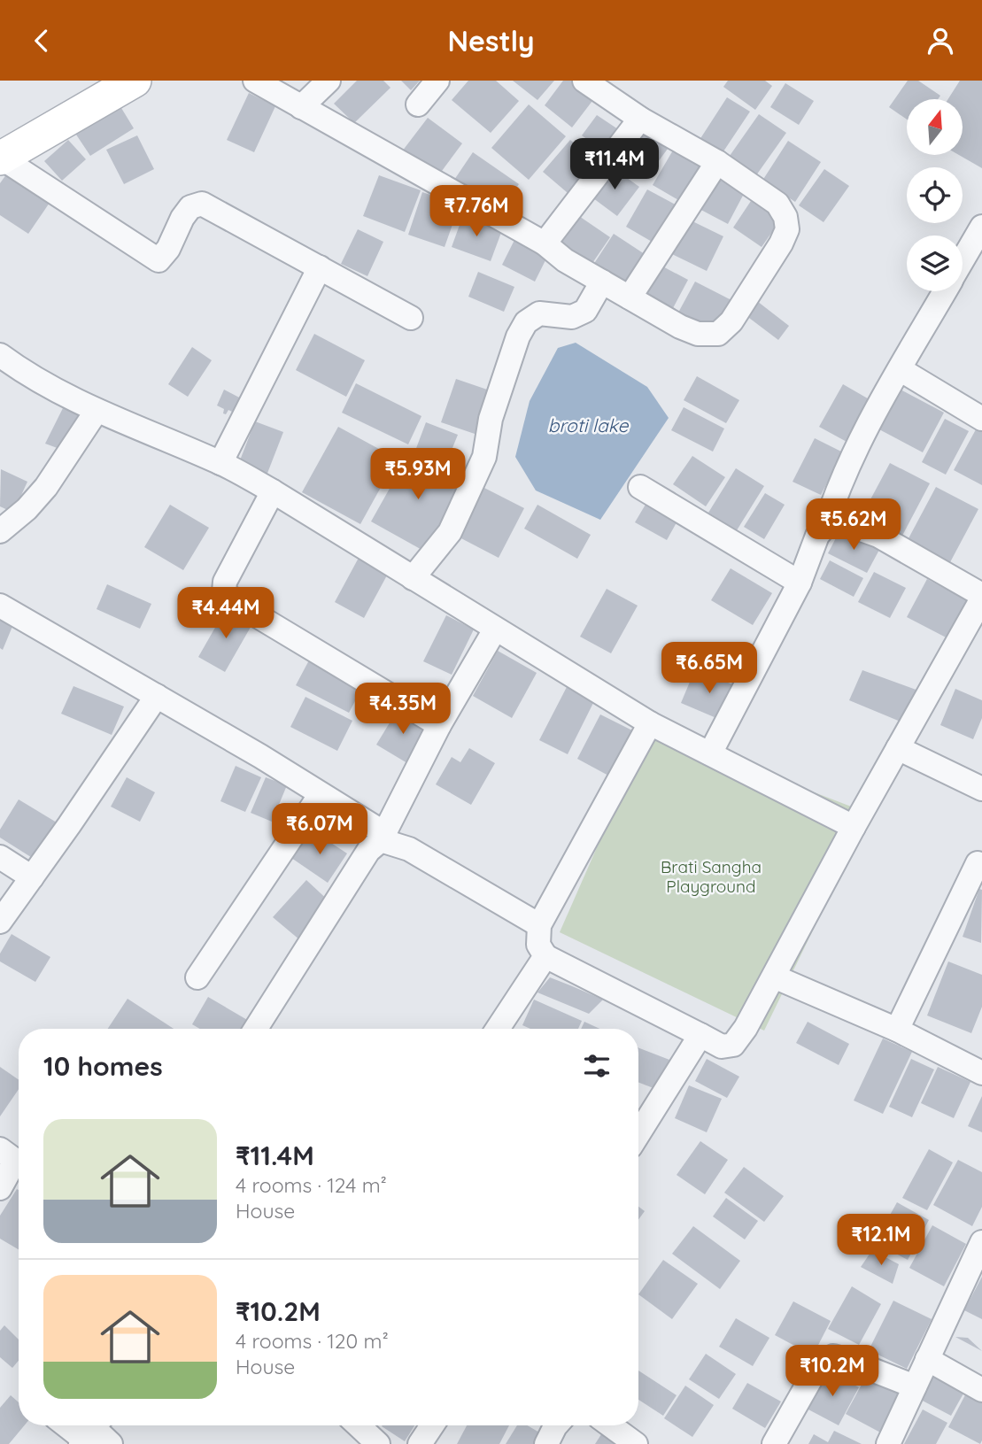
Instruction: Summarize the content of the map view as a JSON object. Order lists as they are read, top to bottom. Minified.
{"water":["broti lake"],"parks":["Brati Sangha Playground"],"north":"top","page":{"header":"Nestly","price":["₹11.4M","₹7.76M","₹5.93M","₹5.62M","₹4.44M","₹6.65M","₹4.35M","₹6.07M","₹12.1M","₹10.2M"],"heading":"10 homes","list":[{"name":"₹11.4M","note":"4 rooms · 124 m² · House"},{"name":"₹10.2M","note":"4 rooms · 120 m² · House"}]}}
